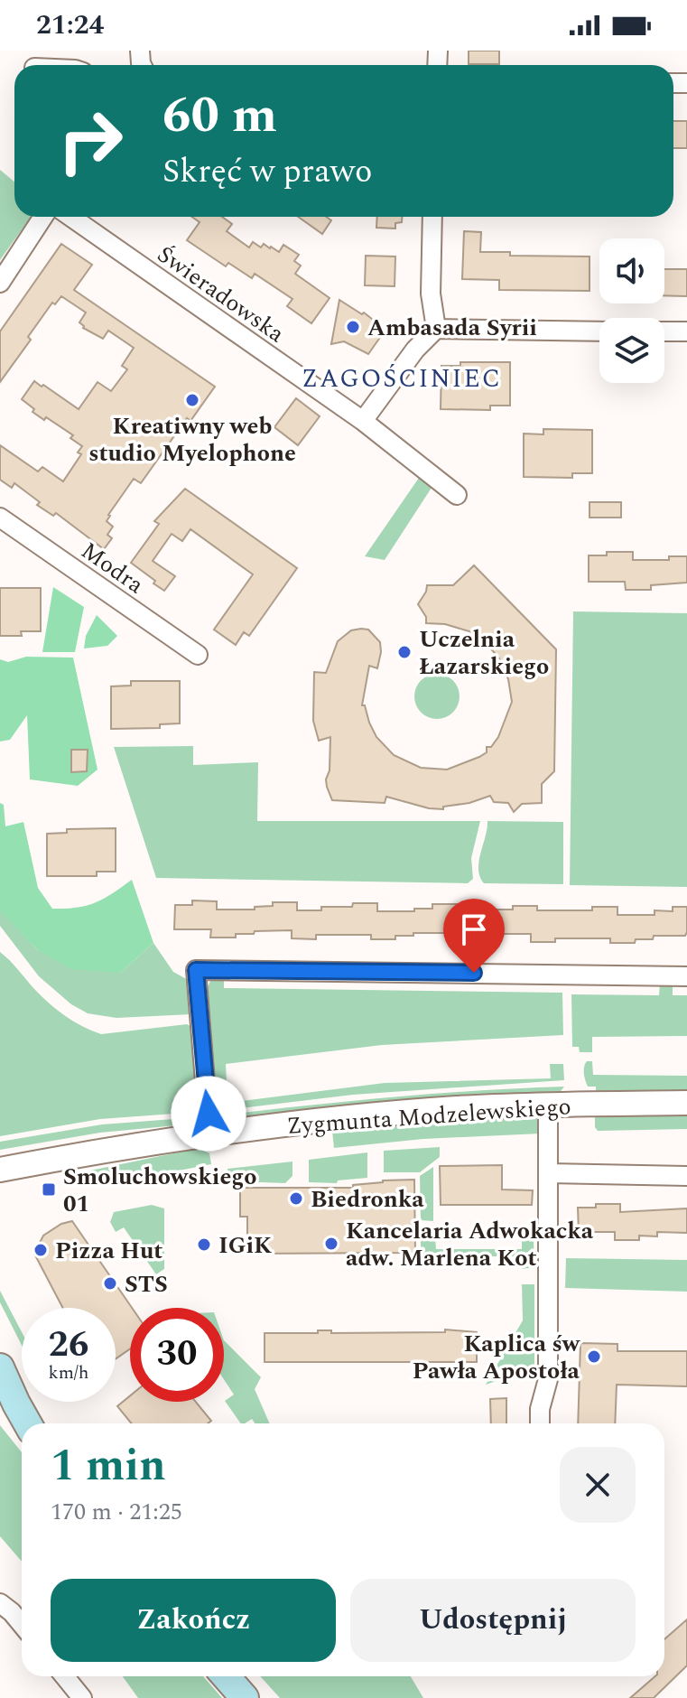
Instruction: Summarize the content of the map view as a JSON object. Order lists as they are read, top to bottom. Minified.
{"streets":{"street":["Świeradowska","Modra","Zygmunta Modzelewskiego"]},"districts":["ZAGOŚCINIEC"],"places":{"other":["Ambasada Syrii","Kreatiwny web studio Myelophone","Uczelnia Łazarskiego","Biedronka","Kancelaria Adwokacka adw. Marlena Kot","IGiK","Pizza Hut","STS","Kaplica św Pawła Apostoła"],"transit":["Smoluchowskiego 01"]},"page":{"status":"21:24","turn":["60 m","Skręć w prawo"],"speed":"26 km/h","limit":"30","heading":["1 min","170 m · 21:25"],"buttons":["Zakończ","Udostępnij"]}}
